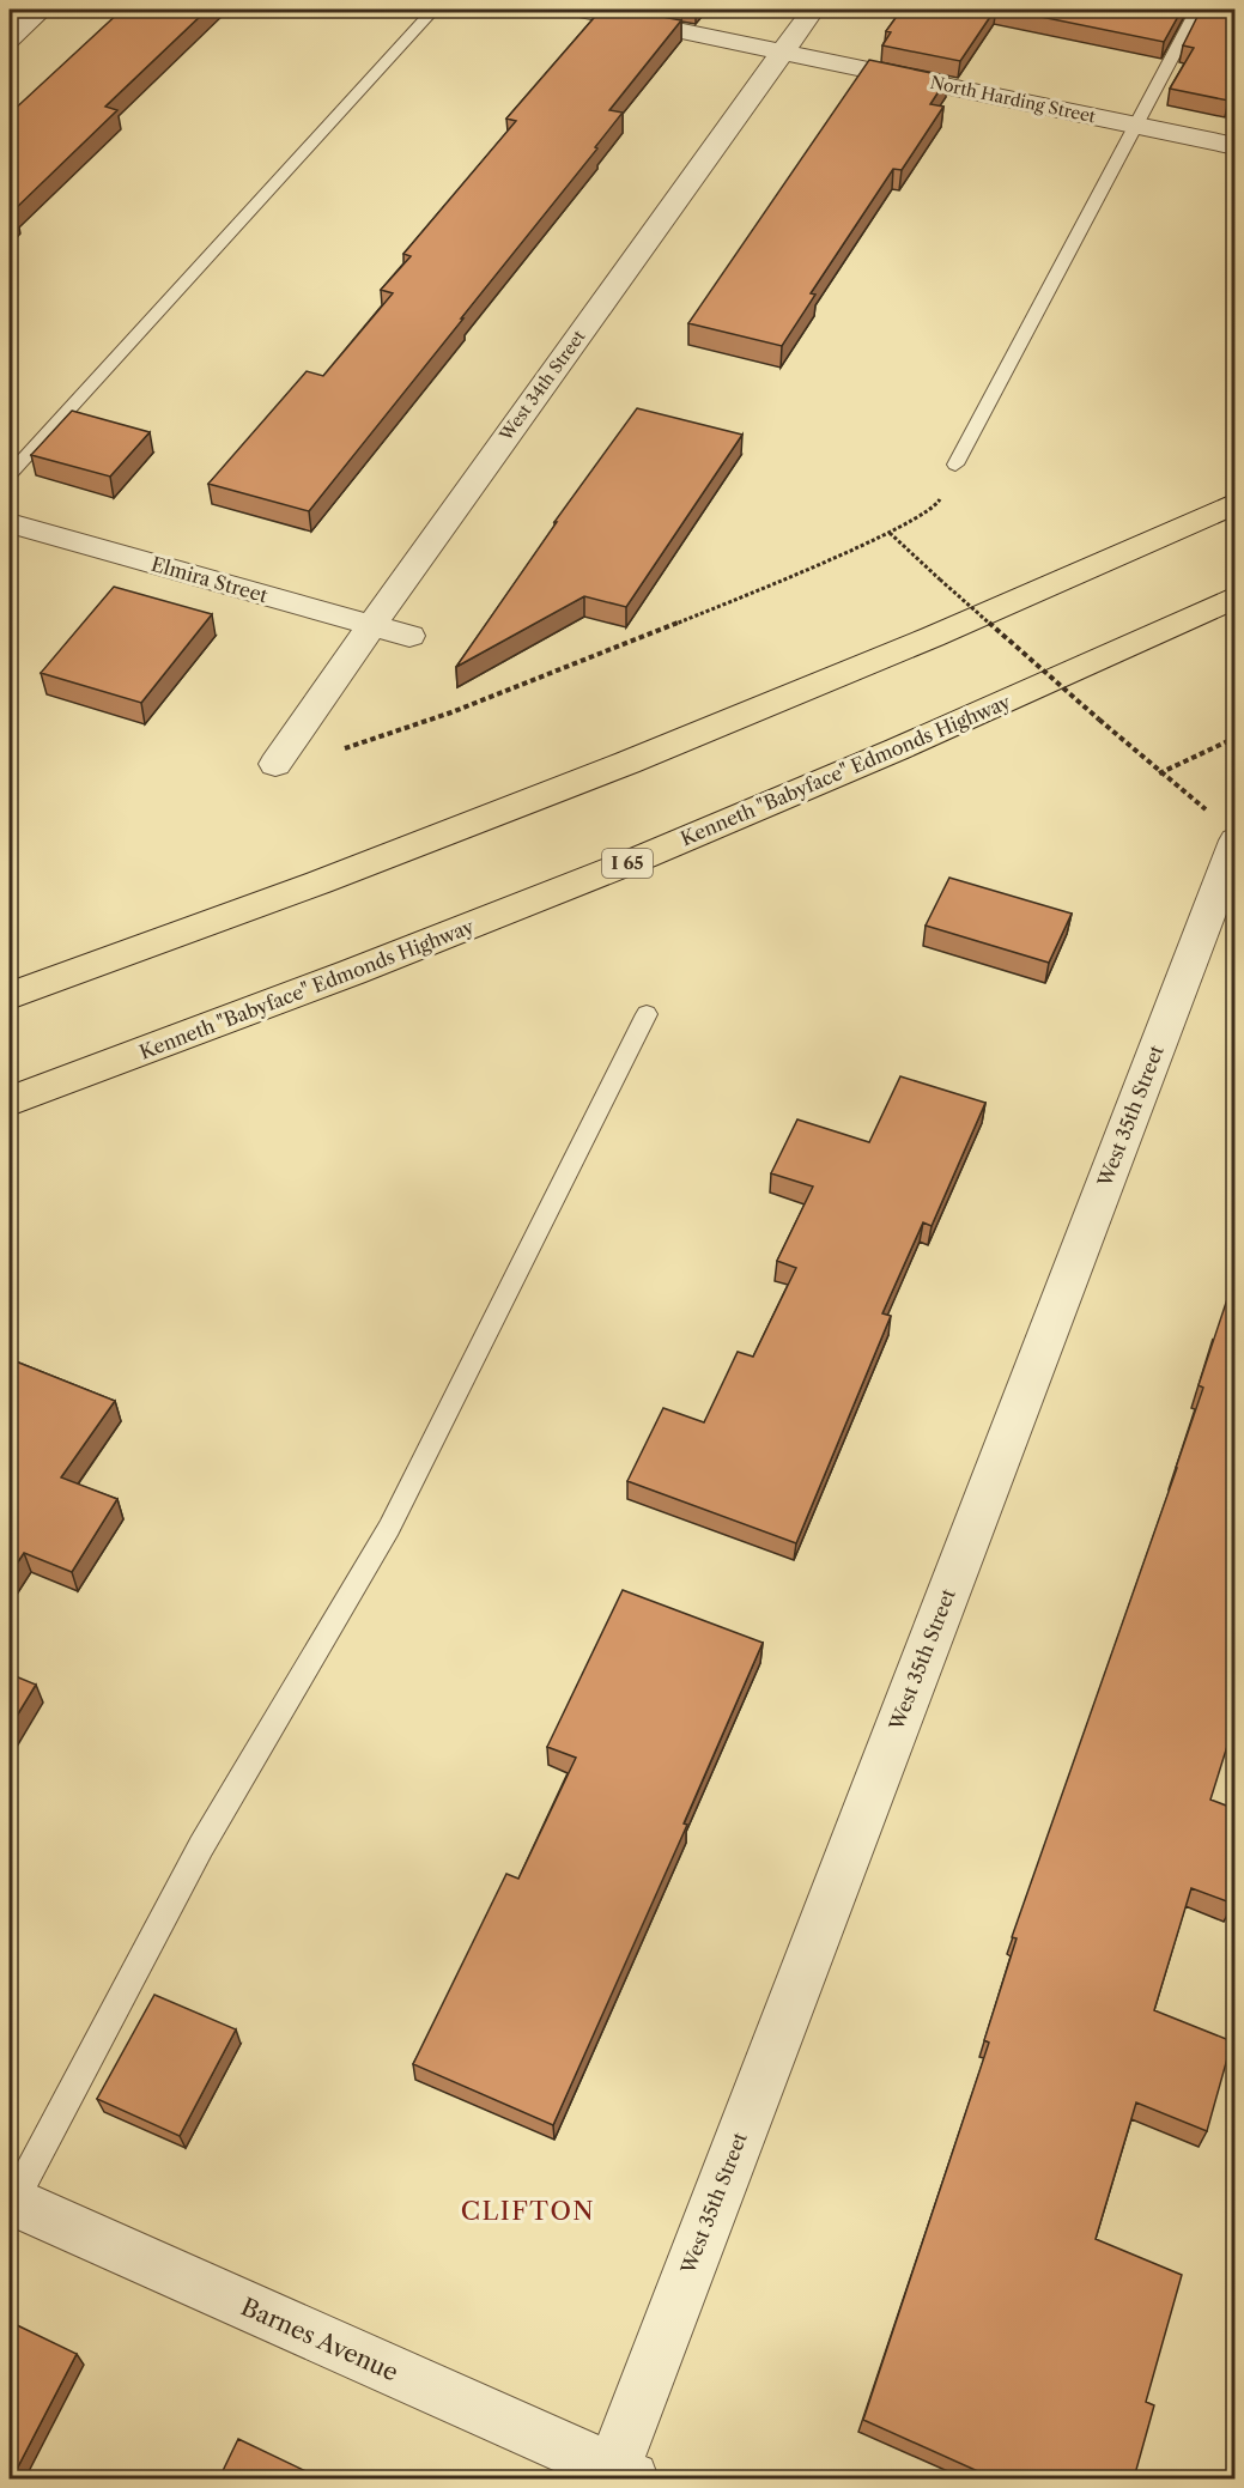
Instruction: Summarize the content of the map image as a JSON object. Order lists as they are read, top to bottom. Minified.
{"streets":{"highway":["Kenneth \"Babyface\" Edmonds Highway","I 65"],"street":["North Harding Street","West 34th Street","Elmira Street","West 35th Street","Barnes Avenue"]},"crossings":[["North Harding Street","West 34th Street"],["West 34th Street","Elmira Street"],["West 35th Street","Barnes Avenue"]],"districts":["CLIFTON"]}
